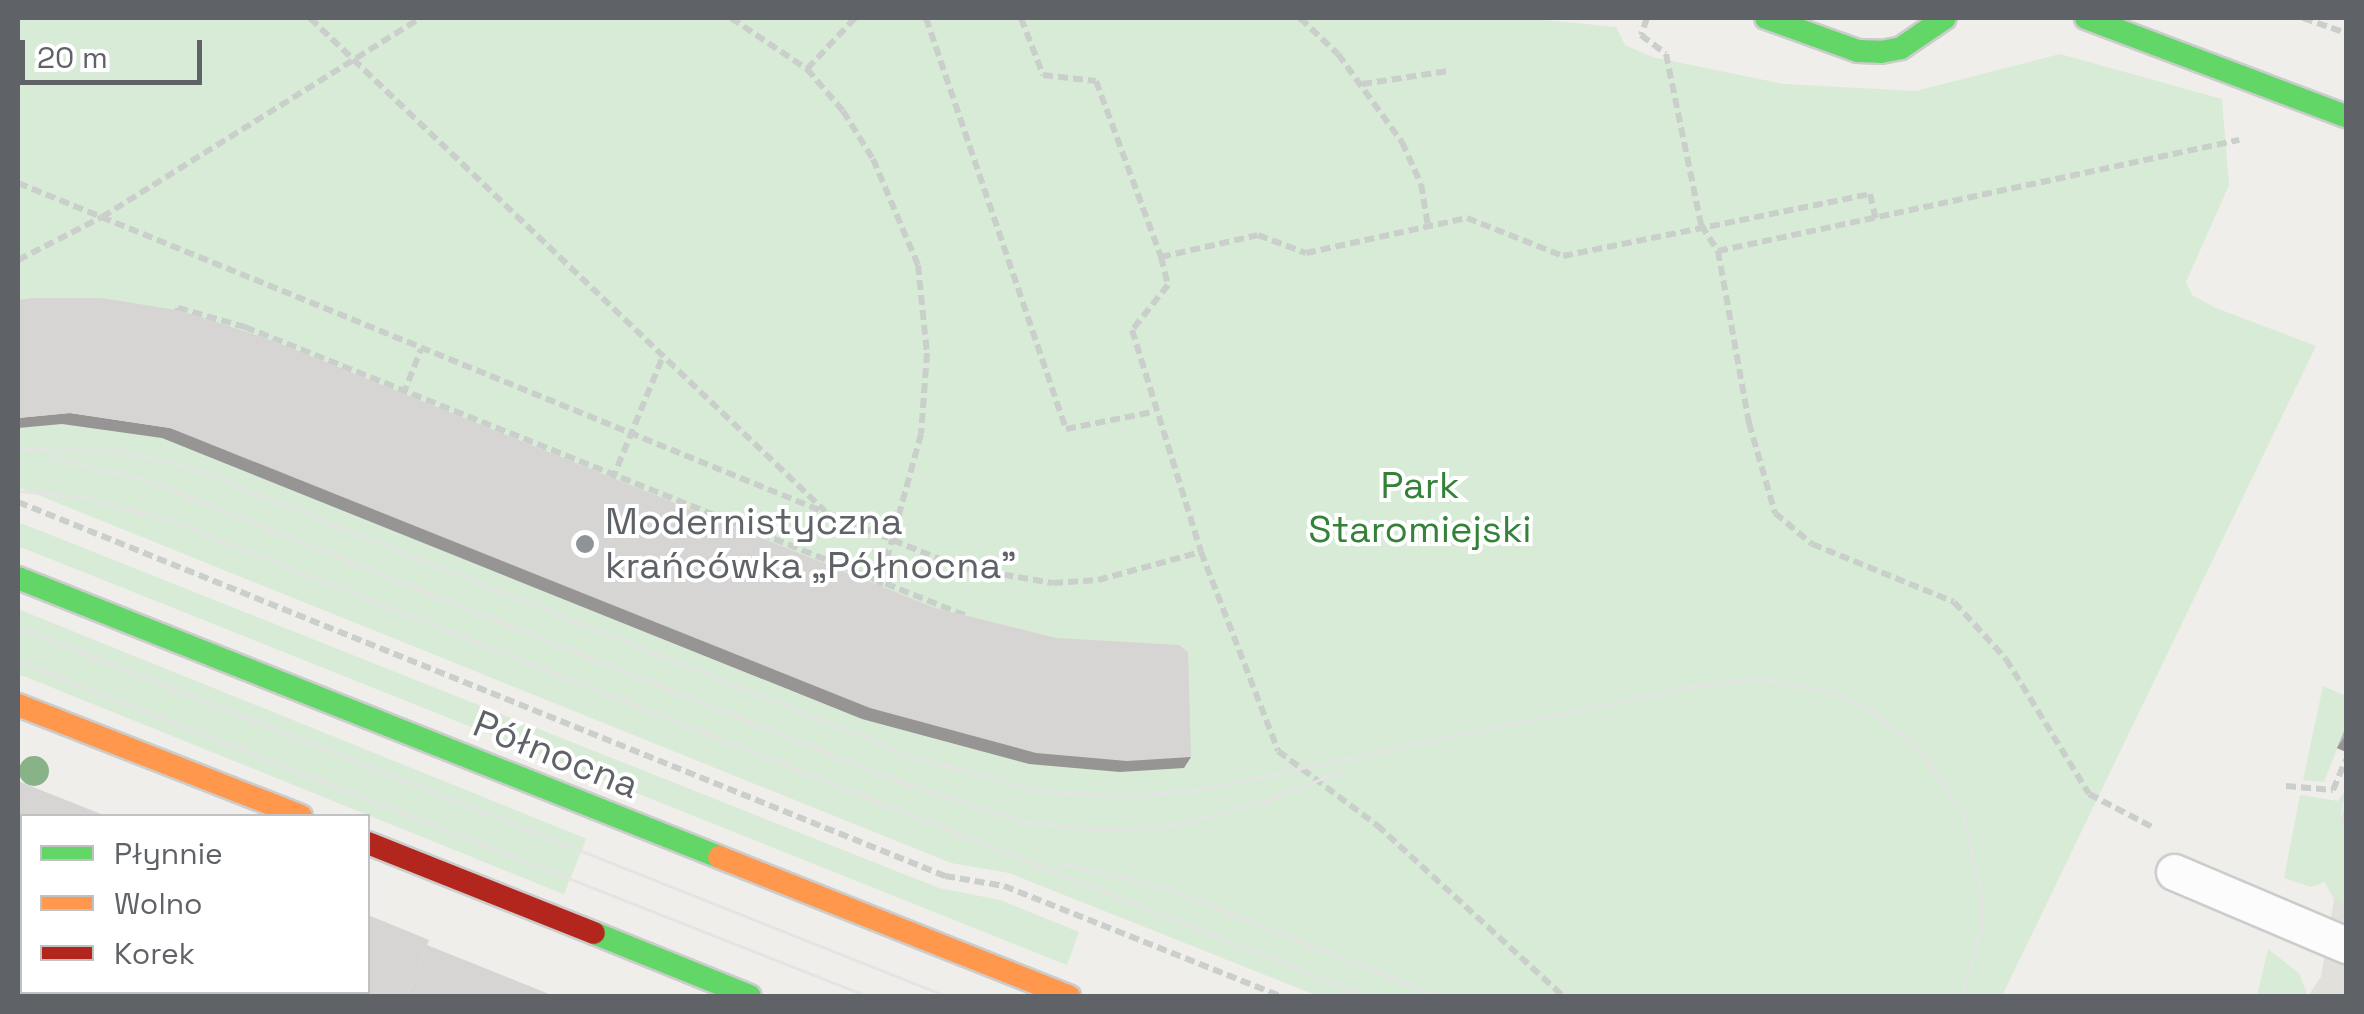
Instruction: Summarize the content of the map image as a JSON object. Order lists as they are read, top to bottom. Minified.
{"streets":{"main road":["Północna"]},"parks":["Park Staromiejski"],"places":["Modernistyczna krańcówka „Północna”"],"legend":["Płynnie","Wolno","Korek"],"scale_bar":"20 m"}
